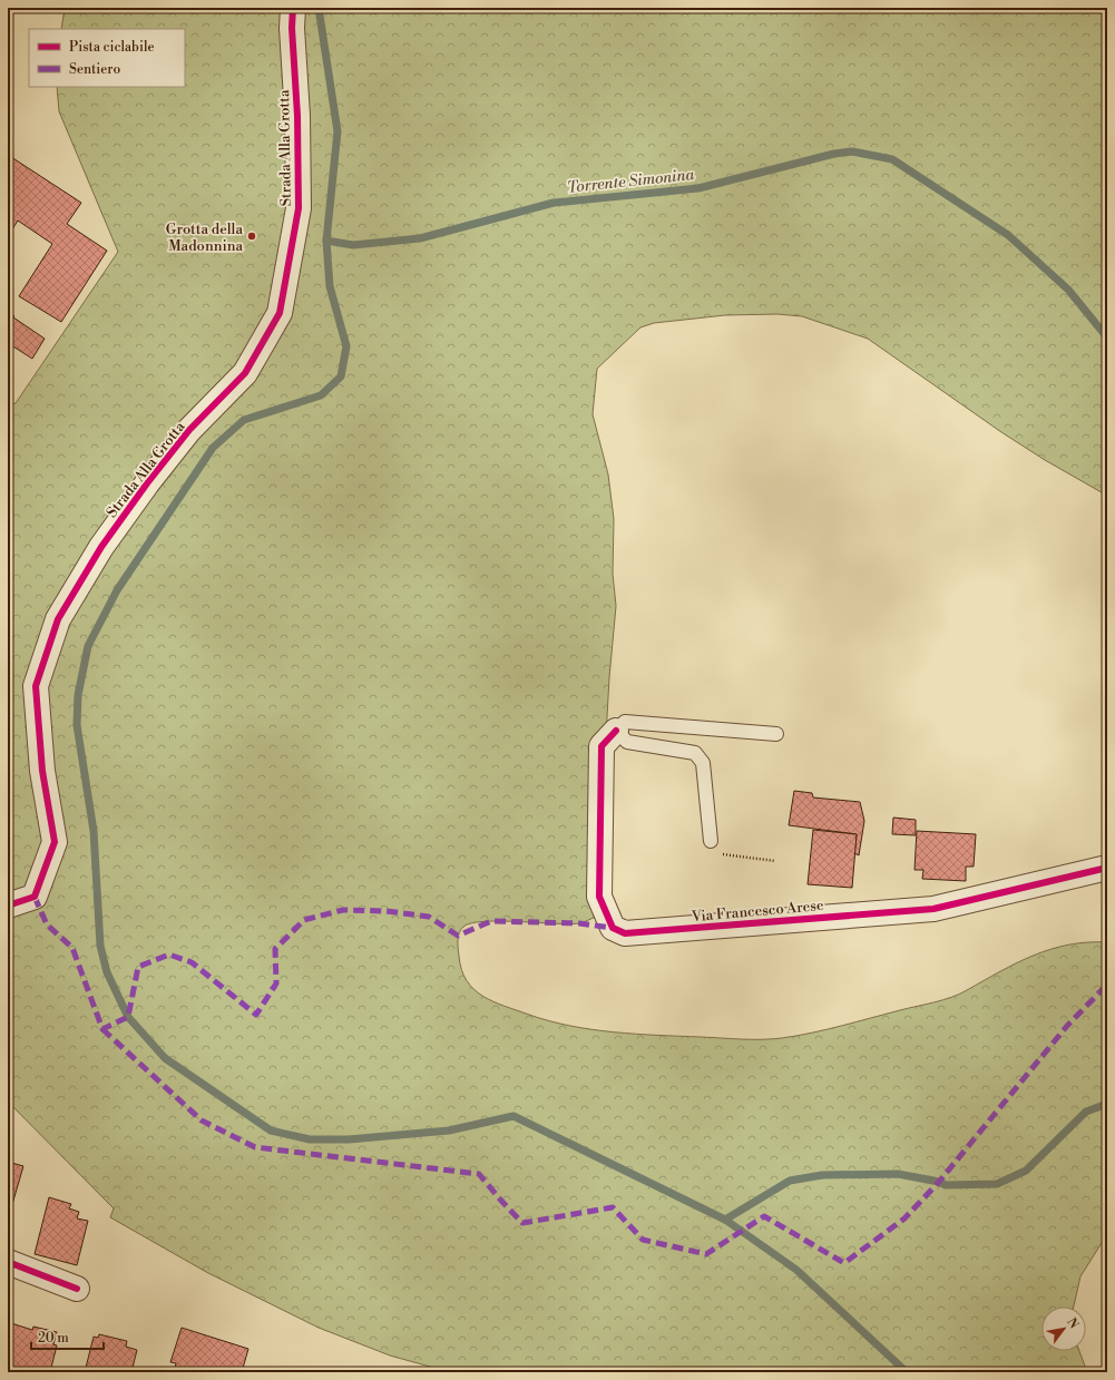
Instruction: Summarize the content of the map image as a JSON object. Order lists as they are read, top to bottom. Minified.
{"streets":{"street":["Strada Alla Grotta","Via Francesco Arese"]},"water":["Torrente Simonina"],"places":["Grotta della Madonnina"],"legend":["Pista ciclabile","Sentiero"],"scale_bar":"20 m","north":"top right"}
